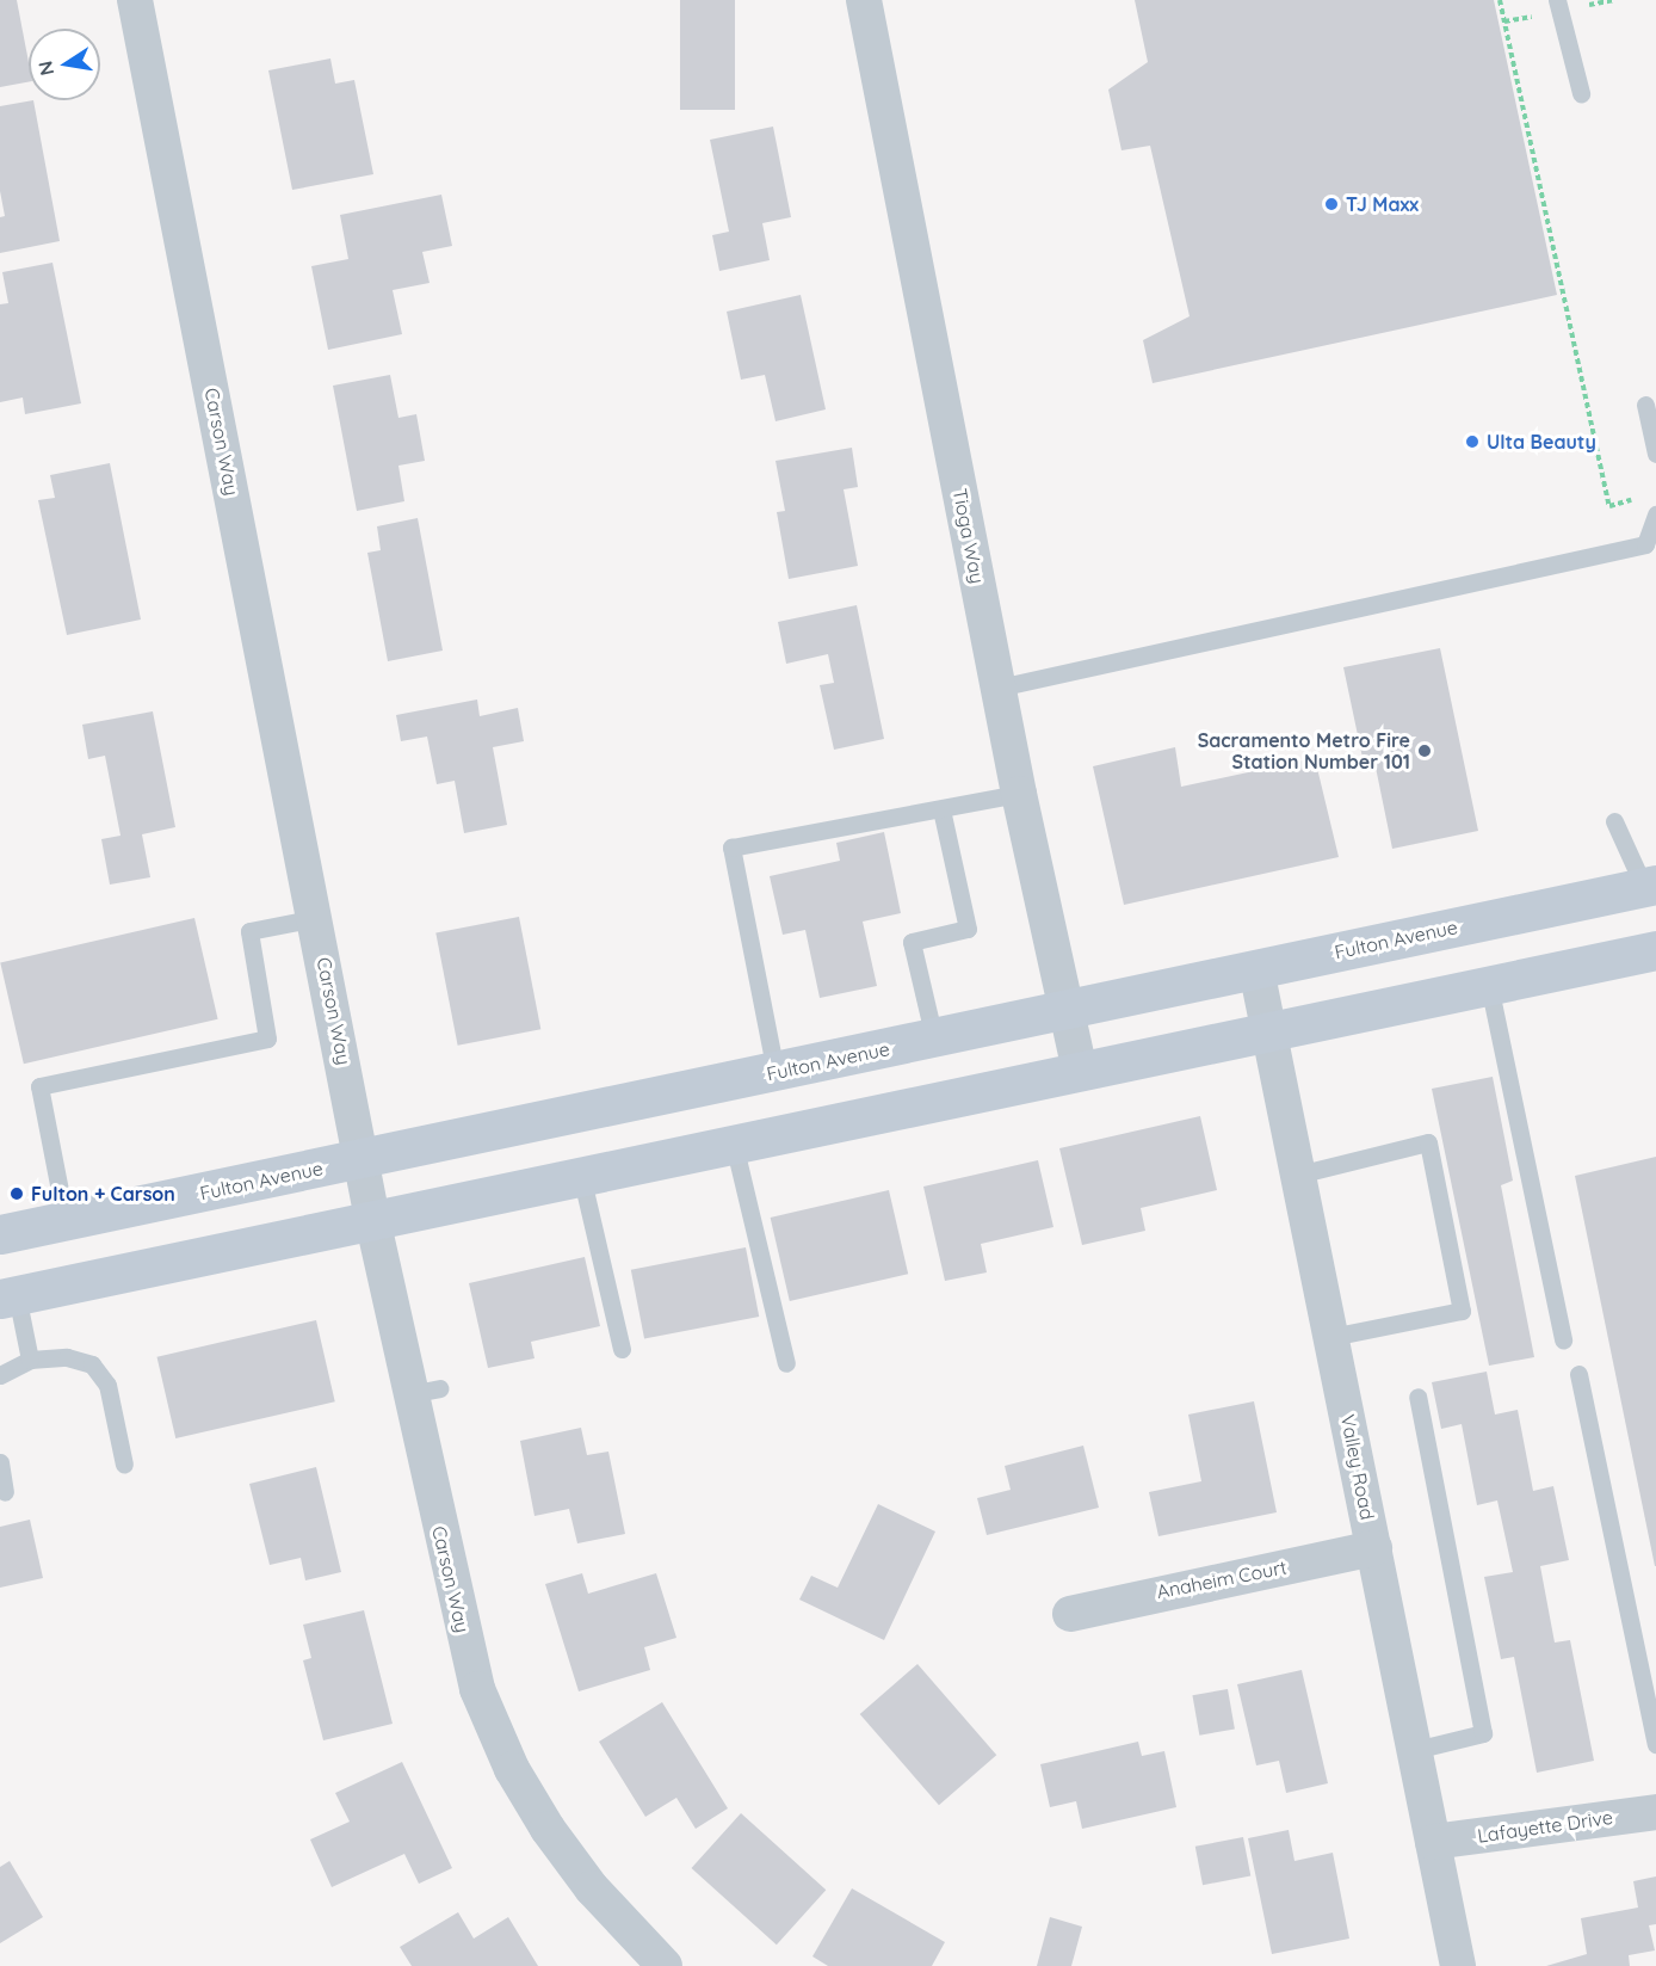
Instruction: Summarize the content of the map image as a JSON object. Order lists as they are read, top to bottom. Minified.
{"streets":{"main road":["Fulton Avenue"],"street":["Carson Way","Tioga Way","Valley Road","Anaheim Court","Lafayette Drive"]},"crossings":[["Carson Way","Fulton Avenue"],["Tioga Way","Fulton Avenue"],["Fulton Avenue","Valley Road"],["Valley Road","Anaheim Court"],["Valley Road","Lafayette Drive"]],"places":["TJ Maxx","Ulta Beauty","Sacramento Metro Fire Station Number 101","Fulton + Carson"],"north":"left"}
